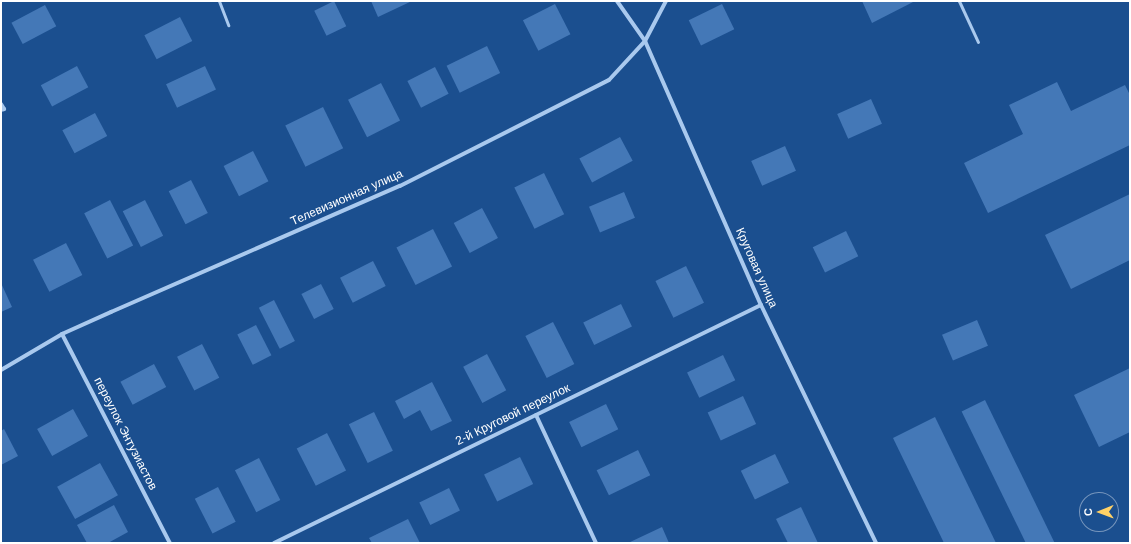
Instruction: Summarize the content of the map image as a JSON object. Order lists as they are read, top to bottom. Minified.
{"streets":{"street":["Телевизионная улица","Круговая улица","2-й Круговой переулок","переулок Энтузиастов"]},"crossings":[["Телевизионная улица","Круговая улица"],["Телевизионная улица","переулок Энтузиастов"],["Круговая улица","2-й Круговой переулок"]],"north":"left"}
